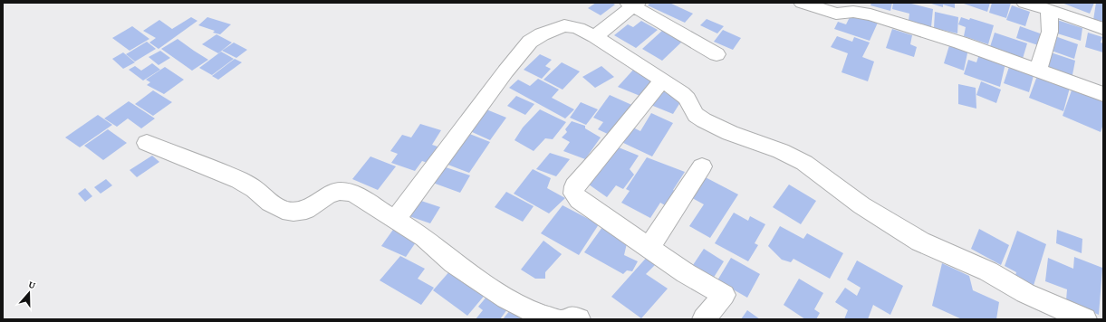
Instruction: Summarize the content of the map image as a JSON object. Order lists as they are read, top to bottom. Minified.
{"north":"top"}
